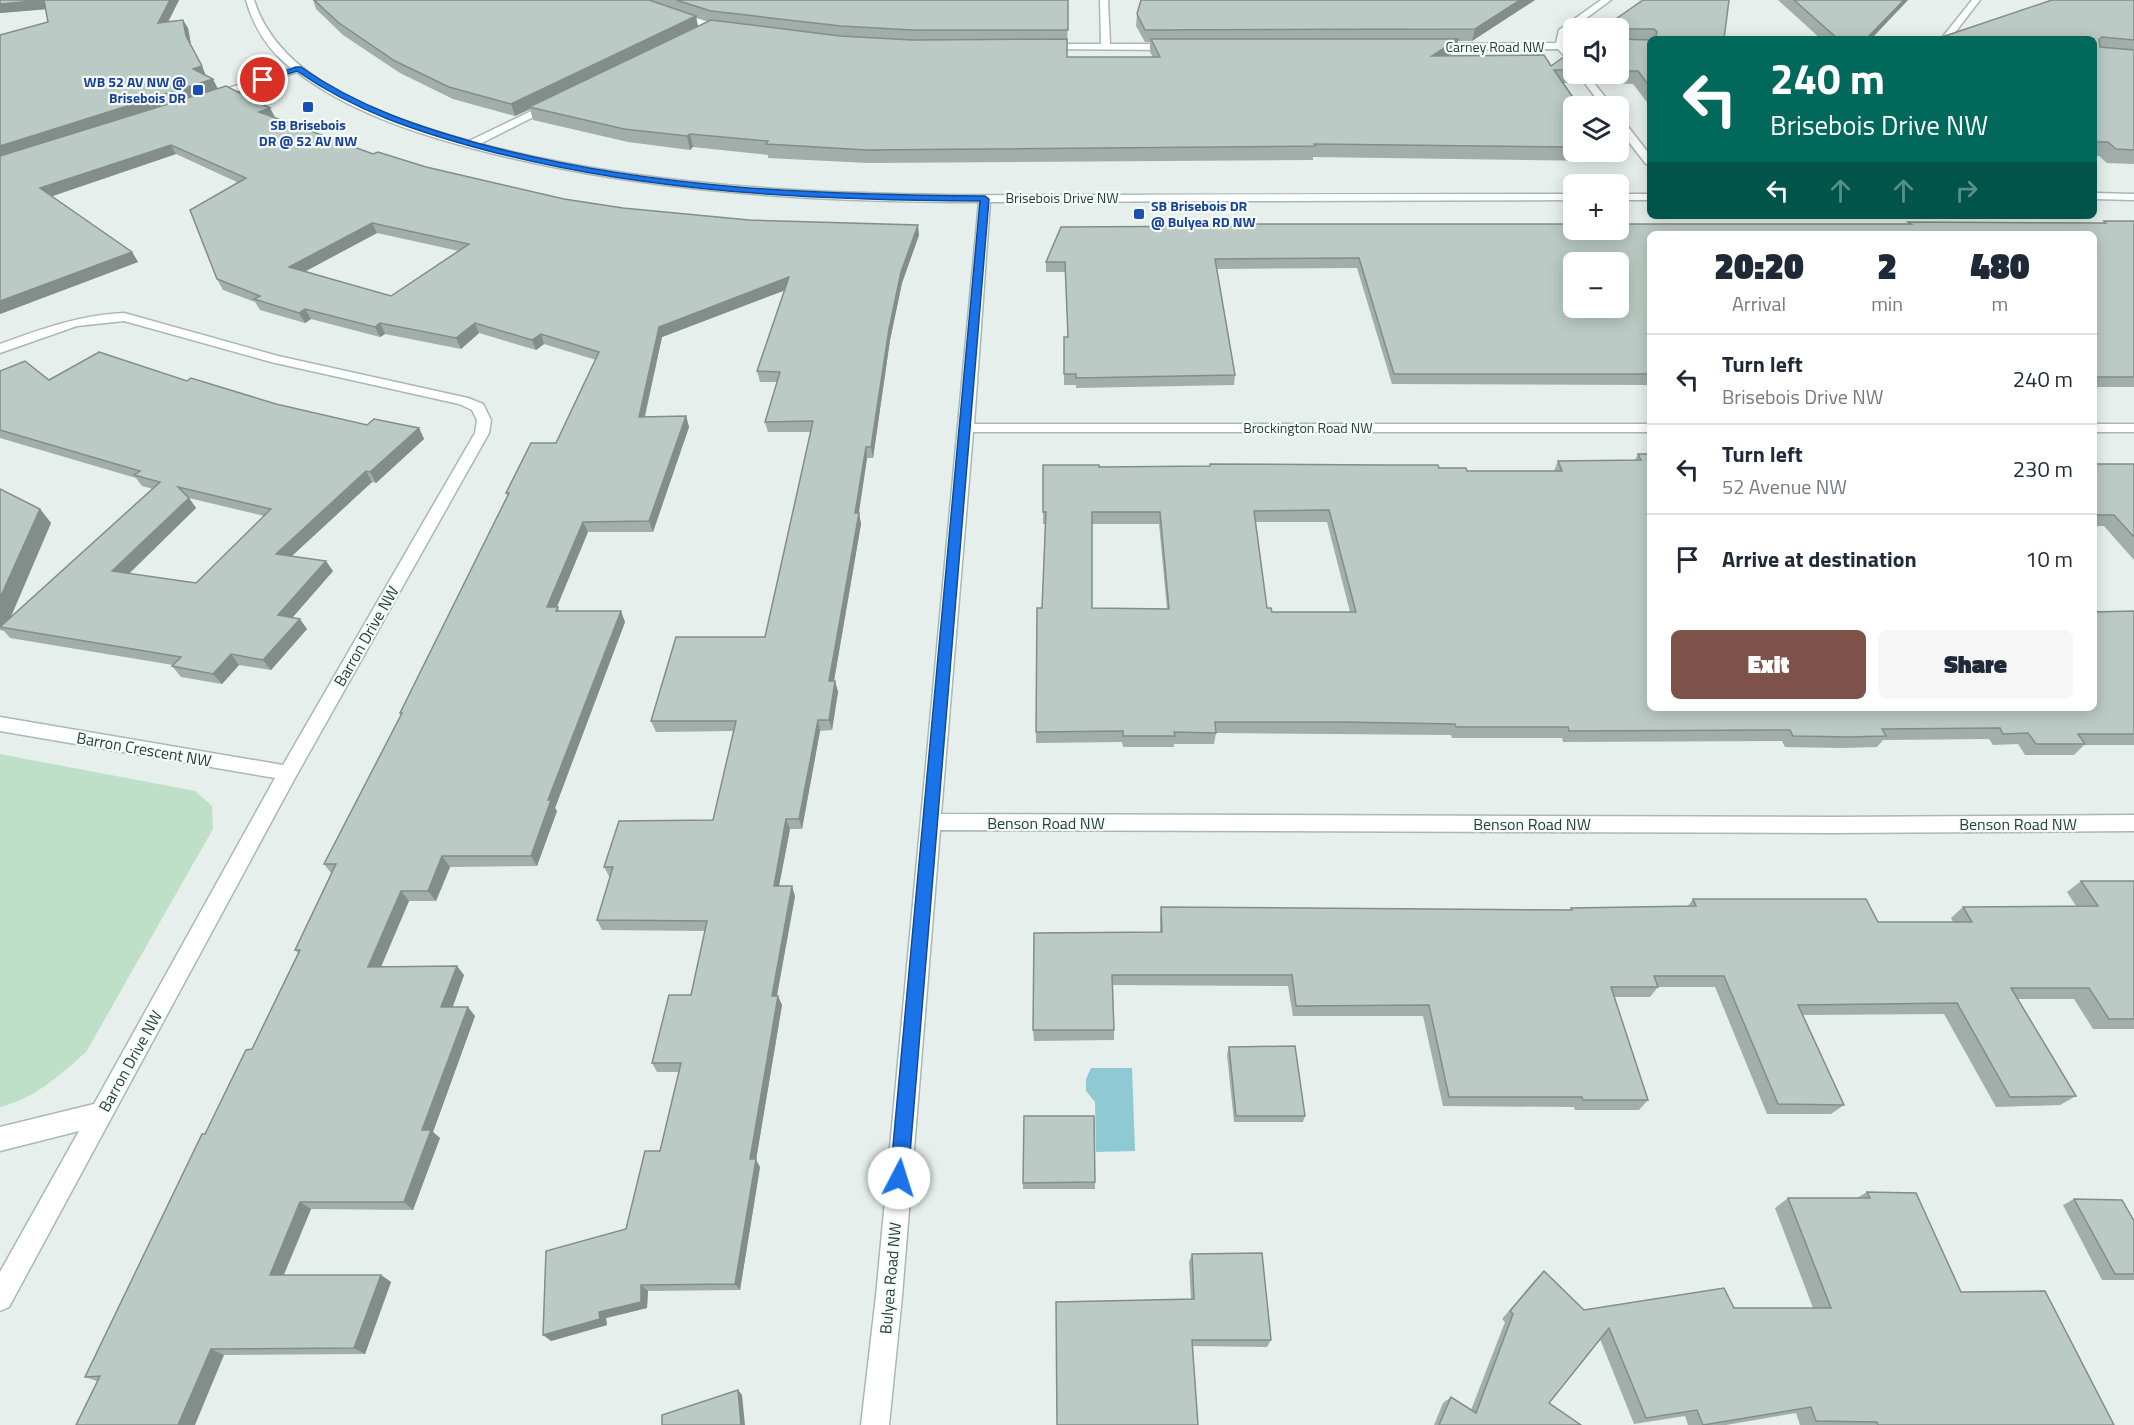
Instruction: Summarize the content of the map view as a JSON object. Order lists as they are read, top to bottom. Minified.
{"streets":{"street":["Carney Road NW","Brisebois Drive NW","Brockington Road NW","Barron Drive NW","Barron Crescent NW","Benson Road NW","Bulyea Road NW"]},"crossings":[["Brisebois Drive NW","Bulyea Road NW"],["Brockington Road NW","Bulyea Road NW"],["Barron Drive NW","Barron Crescent NW"],["Benson Road NW","Bulyea Road NW"]],"places":{"transit":["WB 52 AV NW @ Brisebois DR","SB Brisebois DR @ 52 AV NW","SB Brisebois DR @ Bulyea RD NW"]},"page":{"map_buttons":["+","−"],"turn":["240 m","Brisebois Drive NW"],"eta":["20:20","Arrival","2","min","480","m"],"list":[{"name":"Turn left","note":"Brisebois Drive NW","value":"240 m"},{"name":"Turn left","note":"52 Avenue NW","value":"230 m"},{"name":"Arrive at destination","value":"10 m"}],"buttons":["Exit","Share"]}}
